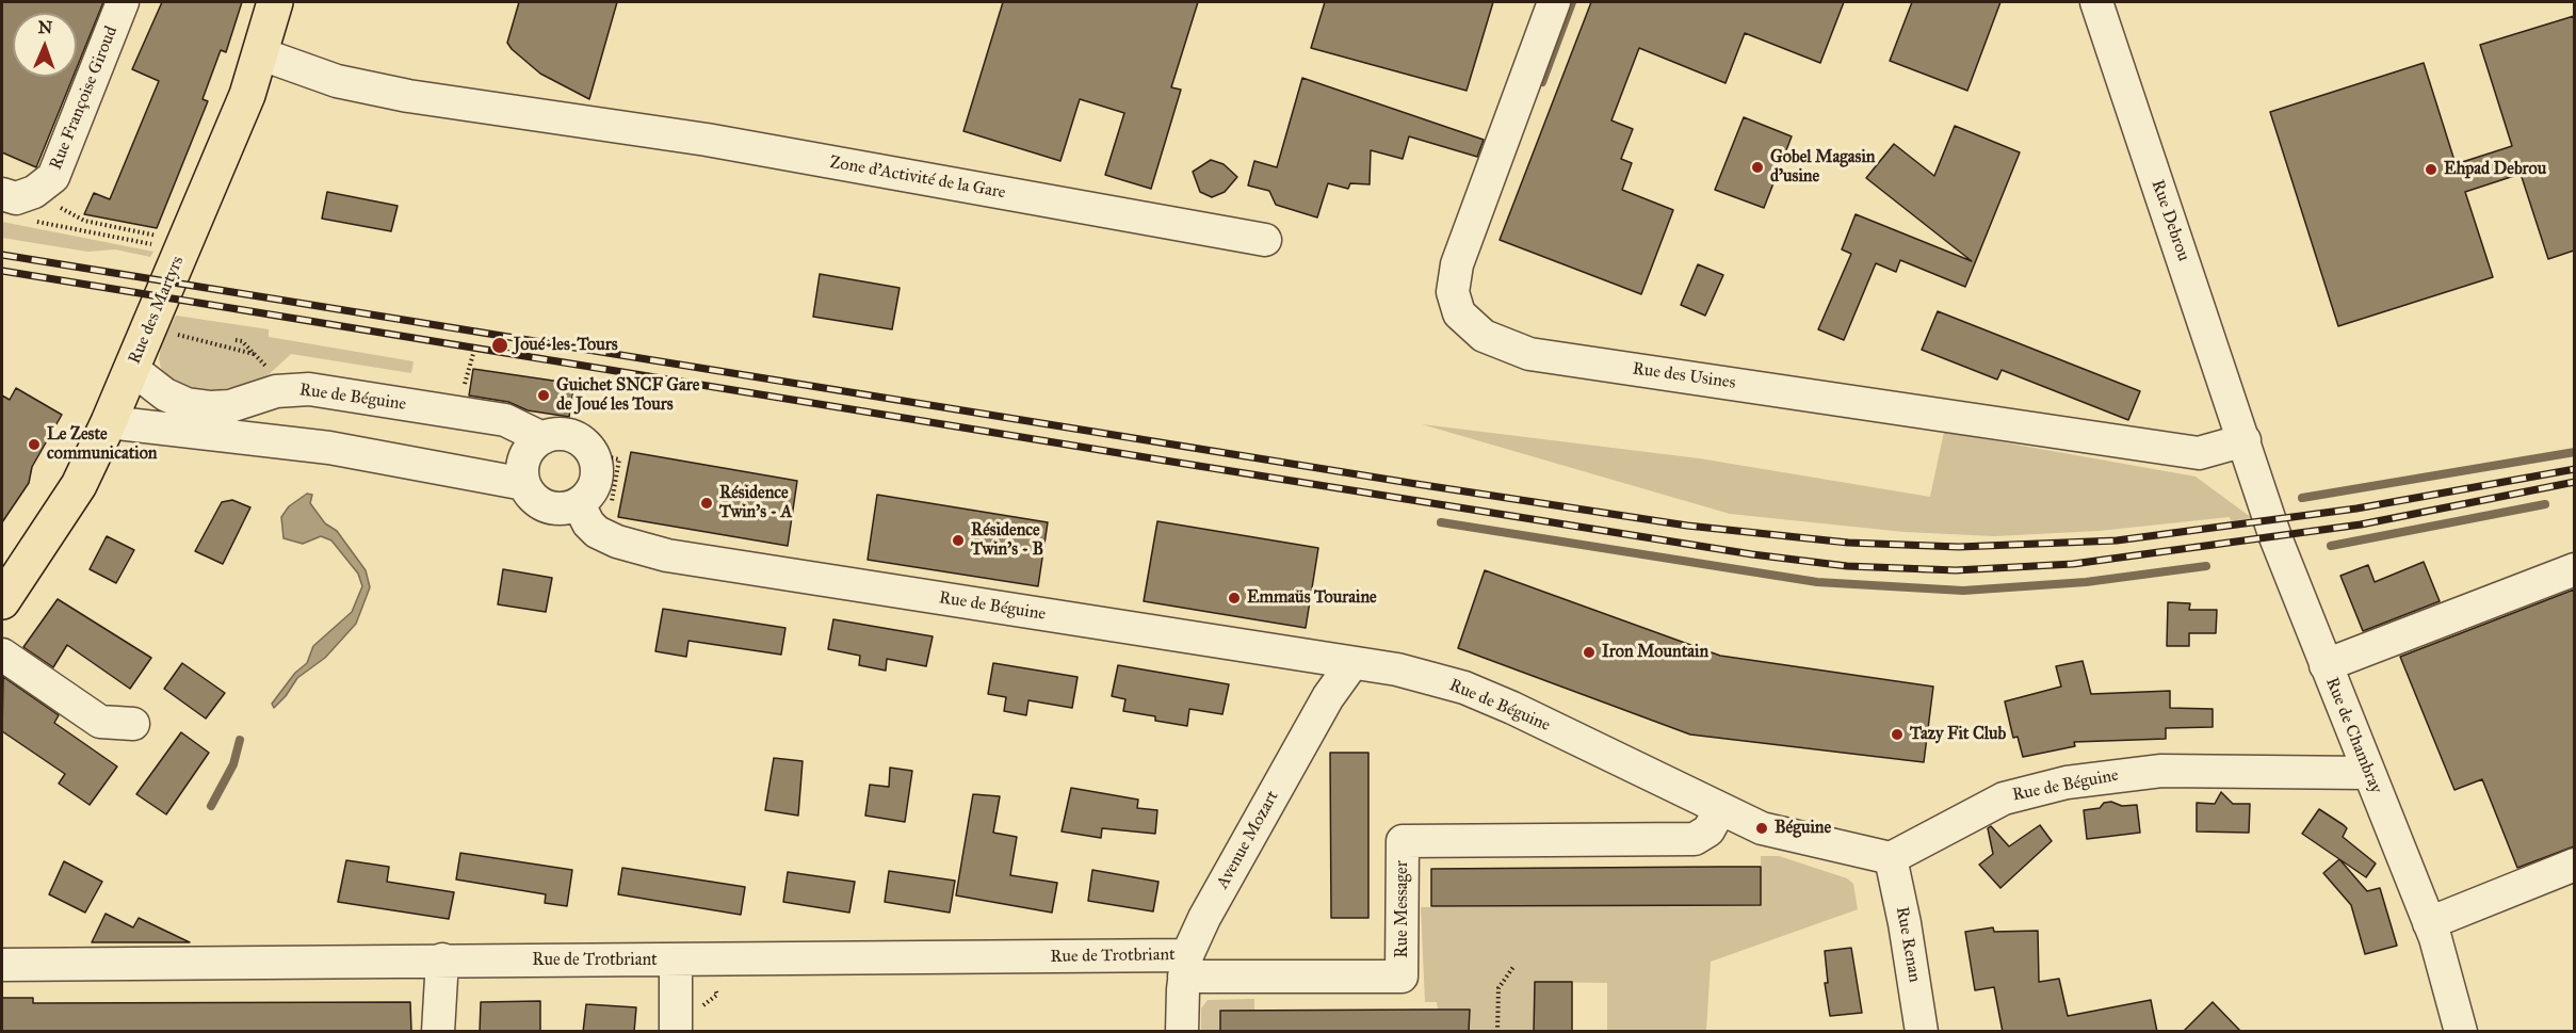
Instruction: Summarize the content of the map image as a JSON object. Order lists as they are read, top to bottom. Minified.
{"streets":{"main road":["Rue des Martyrs"],"street":["Rue Françoise Giroud","Zone d’Activité de la Gare","Rue Debrou","Rue des Usines","Rue de Béguine","Rue de Chambray","Avenue Mozart","Rue Messager","Rue Renan","Rue de Trotbriant"]},"crossings":[["Zone d’Activité de la Gare","Rue des Martyrs"],["Rue Debrou","Rue des Usines"],["Rue Debrou","Rue de Chambray"],["Rue des Martyrs","Rue de Béguine"],["Rue des Usines","Rue de Chambray"],["Rue de Béguine","Rue de Chambray"],["Rue de Béguine","Avenue Mozart"],["Rue de Béguine","Rue Messager"],["Rue de Béguine","Rue Renan"],["Avenue Mozart","Rue Messager"],["Avenue Mozart","Rue de Trotbriant"],["Rue Messager","Rue de Trotbriant"]],"places":["Gobel Magasin d'usine","Ehpad Debrou","Joué-les-Tours","Guichet SNCF Gare de Joué les Tours","Le Zeste communication","Résidence Twin's - A","Résidence Twin's - B","Emmaüs Touraine","Iron Mountain","Tazy Fit Club","Béguine"],"north":"top"}
